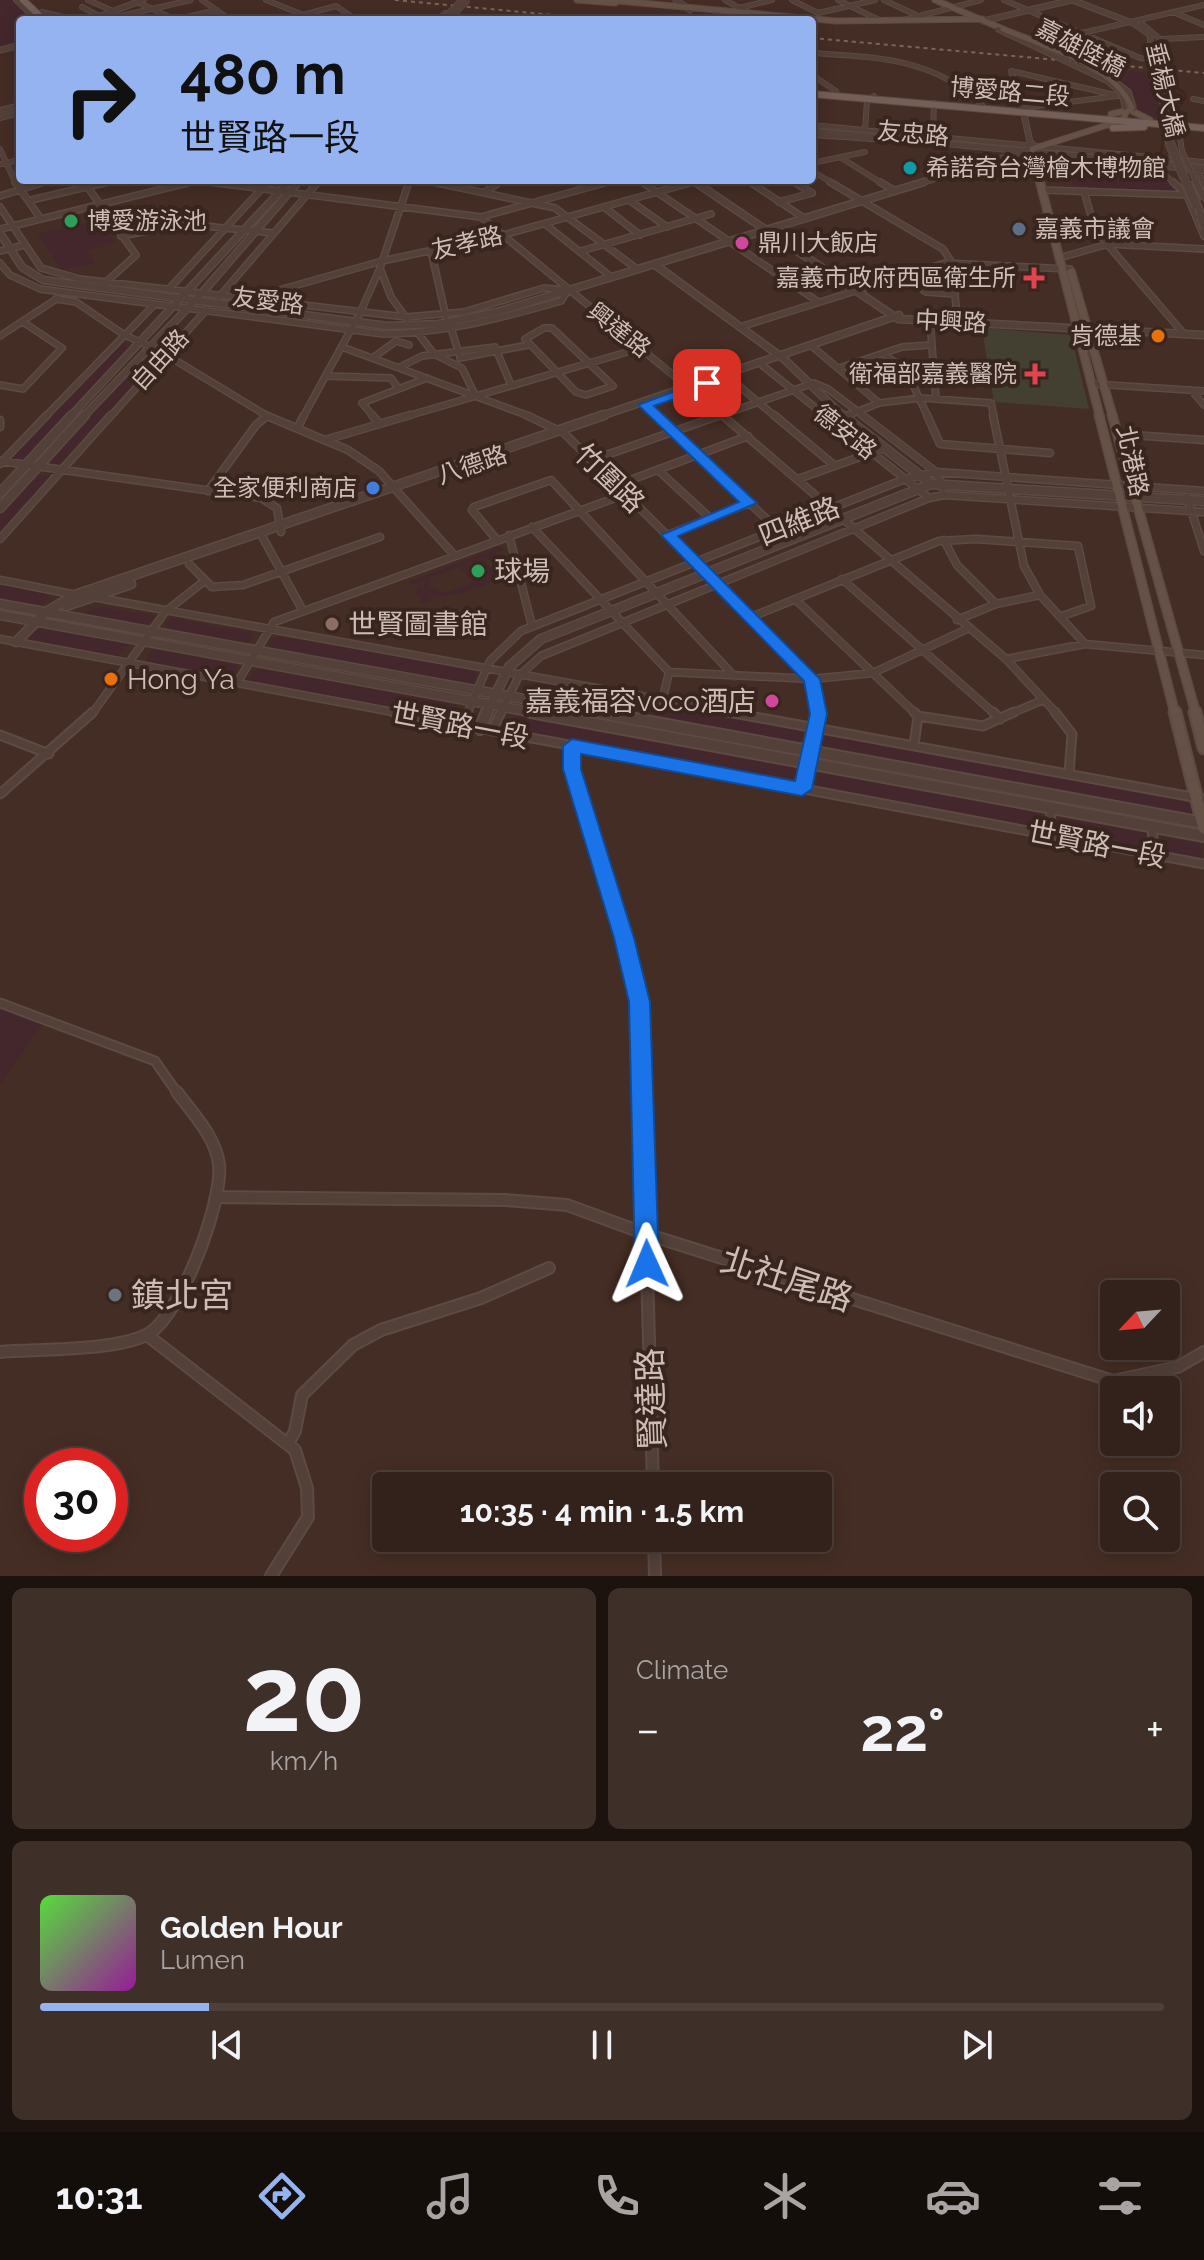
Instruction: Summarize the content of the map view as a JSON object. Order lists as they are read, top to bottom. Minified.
{"streets":{"main road":["嘉雄陸橋","博愛路二段","友愛路","北港路"],"street":["垂楊大橋","友忠路","友孝路","中興路","興達路","自由路","德安路","八德路","竹圍路","四維路","世賢路一段","北社尾路","賢達路"]},"crossings":[["嘉雄陸橋","博愛路二段"],["博愛路二段","友愛路"],["博愛路二段","北港路"],["友忠路","友愛路"],["友忠路","北港路"],["友孝路","友愛路"],["友孝路","興達路"],["友愛路","中興路"],["友愛路","興達路"],["友愛路","自由路"],["友愛路","德安路"],["友愛路","北港路"],["中興路","北港路"],["中興路","八德路"],["興達路","八德路"],["興達路","四維路"],["興達路","世賢路一段"],["德安路","八德路"],["德安路","四維路"],["北港路","四維路"],["北港路","世賢路一段"],["八德路","竹圍路"],["八德路","世賢路一段"],["竹圍路","四維路"],["四維路","世賢路一段"],["世賢路一段","賢達路"],["北社尾路","賢達路"]],"places":{"other":["希諾奇台灣檜木博物館","博愛游泳池","嘉義市議會","鼎川大飯店","肯德基","全家便利商店","球場","世賢圖書館","Hong Ya","嘉義福容voco酒店","鎮北宮"],"health":["嘉義市政府西區衛生所","衛福部嘉義醫院"]},"north":"bottom left","page":{"turn":["480 m","世賢路一段"],"limit":"30","trip":"10:35 · 4 min · 1.5 km","tile":[["20","km/h"],"Climate"],"heat":["−","22°","+"],"song":["Golden Hour","Lumen"],"tabs":"10:31"}}
